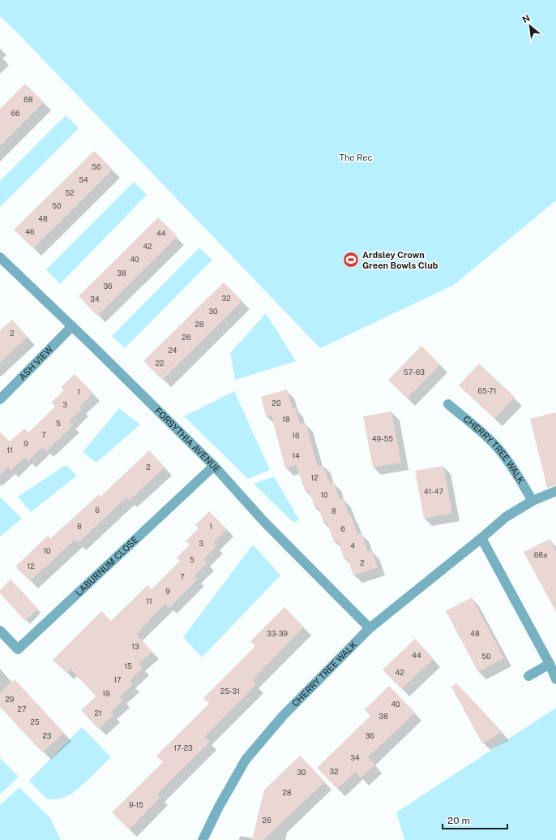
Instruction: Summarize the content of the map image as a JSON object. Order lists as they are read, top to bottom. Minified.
{"streets":{"street":["ASH VIEW","FORSYTHIA AVENUE","CHERRY TREE WALK","LABURNUM CLOSE"]},"crossings":[["ASH VIEW","FORSYTHIA AVENUE"],["FORSYTHIA AVENUE","CHERRY TREE WALK"],["FORSYTHIA AVENUE","LABURNUM CLOSE"]],"parks":["The Rec"],"places":{"sports":["Ardsley Crown Green Bowls Club"]},"house_numbers":["68","66","56","54","52","50","48","46","44","42","40","38","36","32","34","30","28","2","26","24","22","57-63","65-71","1","20","3","18","5","7","16","49-55","9","11","14","2","12","41-47","10","6","8","8","1","6","3","4","10","68a","5","2","12","7","9","11","33-39","48","13","44","50","15","42","17","25-31","19","29","40","27","21","38","25","23","36","17-23","34","32","30","28","9-15","26"],"scale_bar":"20 m","north":"top left"}
